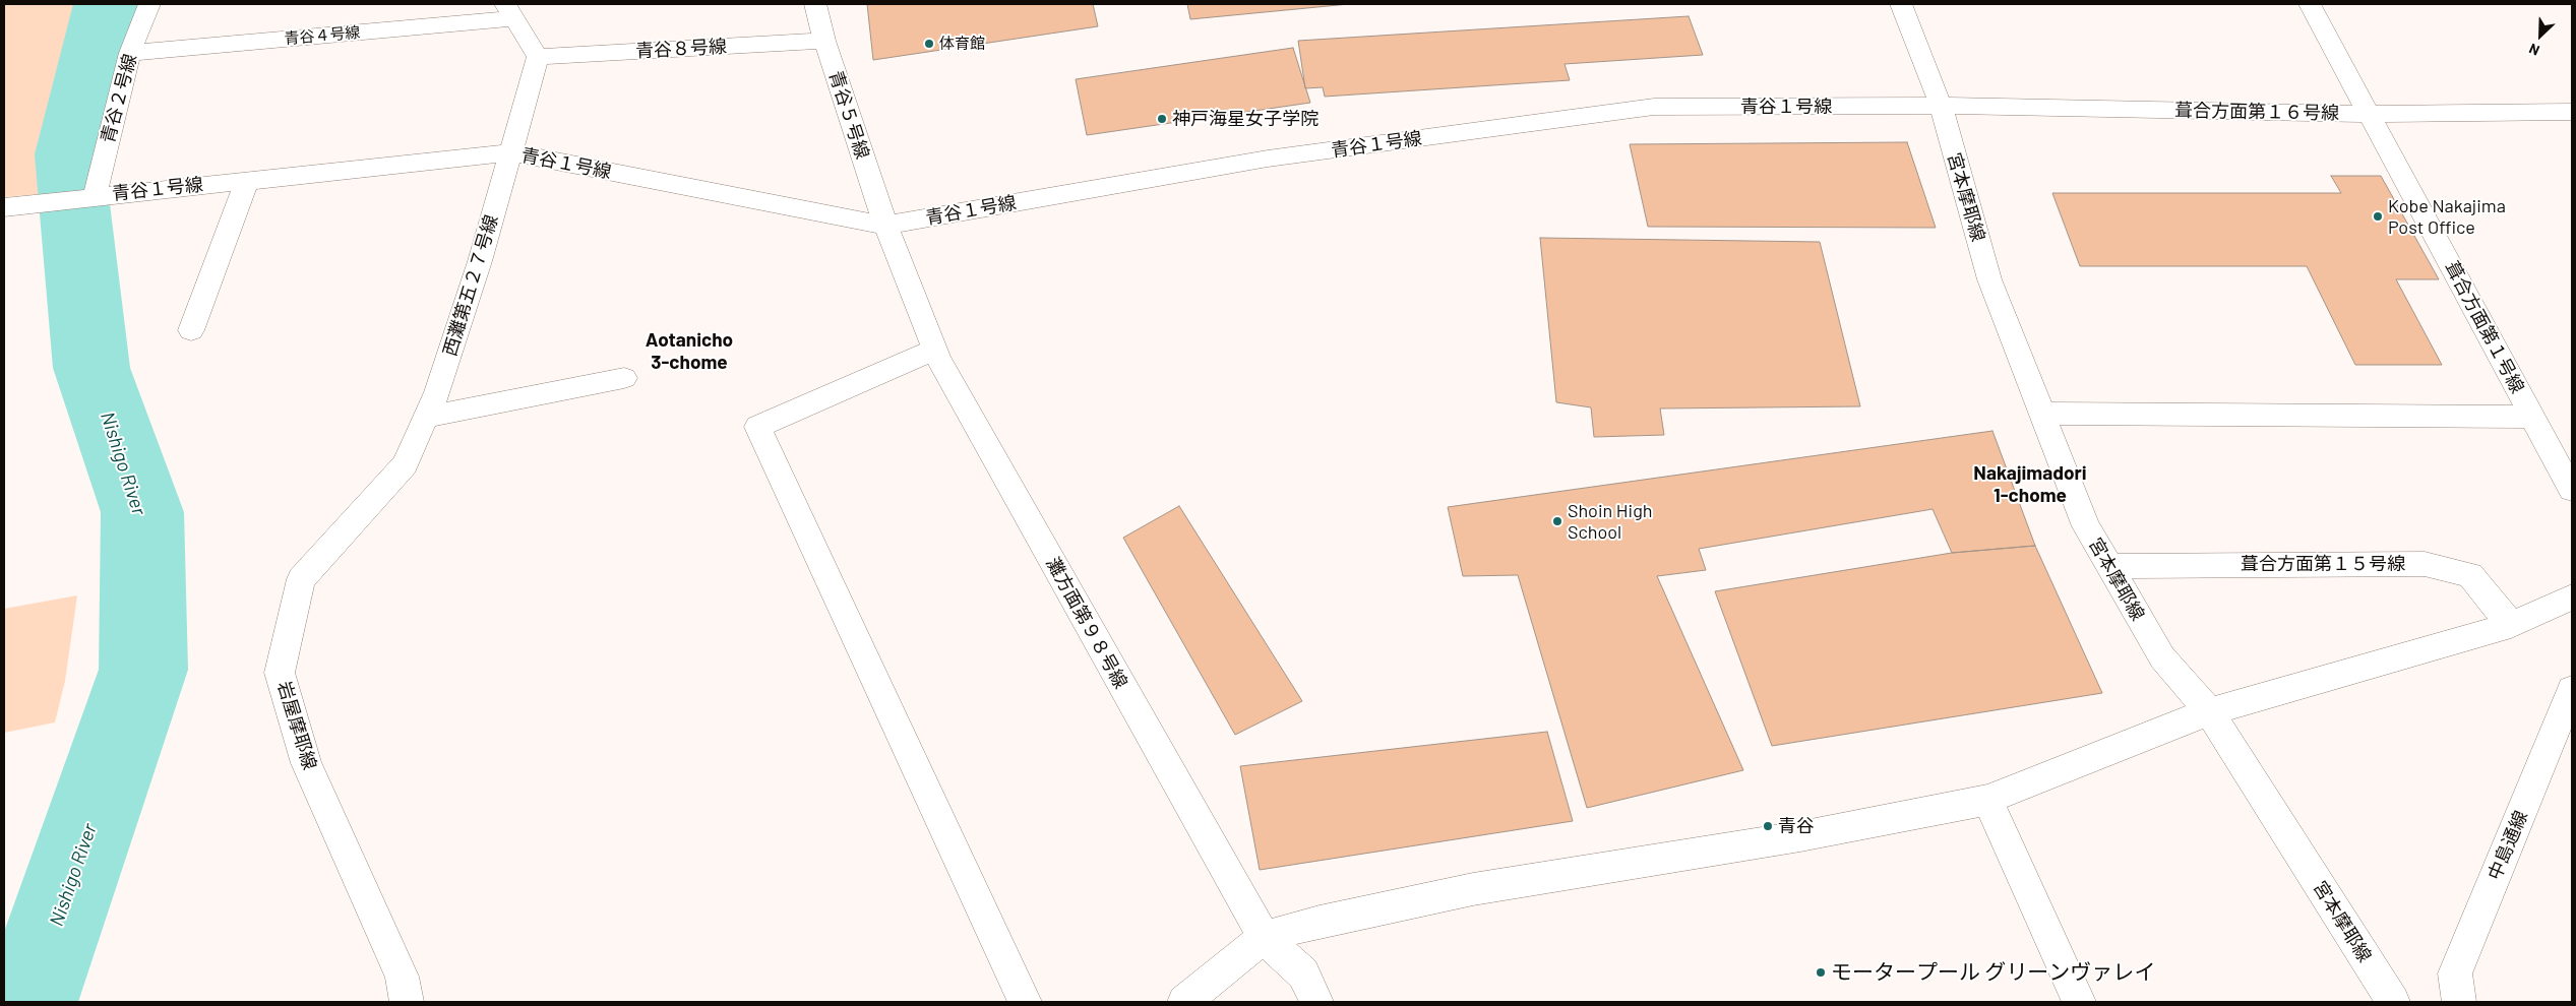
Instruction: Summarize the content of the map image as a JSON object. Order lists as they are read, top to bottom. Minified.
{"streets":{"street":["青谷４号線","青谷８号線","青谷２号線","青谷１号線","葺合方面第１６号線","青谷５号線","宮本摩耶線","西灘第五２７号線","葺合方面第１号線","葺合方面第１５号線","灘方面第９８号線","岩屋摩耶線","中島通線"]},"crossings":[["青谷４号線","青谷２号線"],["青谷８号線","青谷５号線"],["青谷８号線","西灘第五２７号線"],["青谷２号線","青谷１号線"],["青谷１号線","葺合方面第１６号線"],["青谷１号線","青谷５号線"],["青谷１号線","宮本摩耶線"],["青谷１号線","西灘第五２７号線"],["青谷１号線","灘方面第９８号線"],["葺合方面第１６号線","宮本摩耶線"],["葺合方面第１６号線","葺合方面第１号線"],["青谷５号線","灘方面第９８号線"],["宮本摩耶線","葺合方面第１５号線"],["西灘第五２７号線","岩屋摩耶線"]],"districts":["Aotanicho 3-chome","Nakajimadori 1-chome"],"water":["Nishigo River"],"places":["体育館","神戸海星女子学院","Kobe Nakajima Post Office","Shoin High School","青谷","モータープール グリーンヴァレイ"],"north":"bottom left"}
